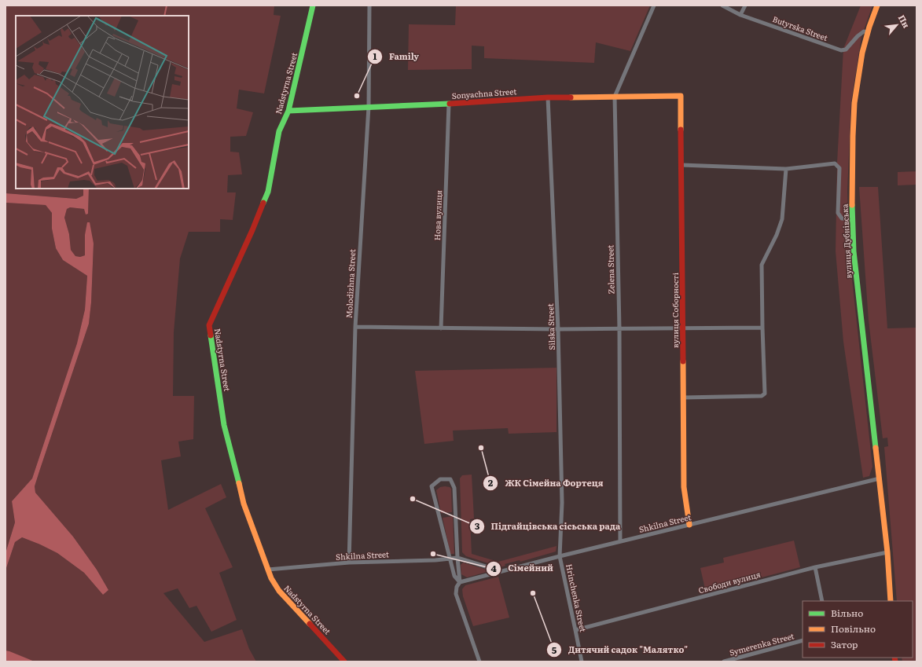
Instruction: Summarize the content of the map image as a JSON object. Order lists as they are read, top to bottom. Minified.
{"streets":{"main road":["Nadstyrna Street","Sonyachna Street","вулиця Дубнівська","вулиця Соборності"],"street":["Butyrska Street","Нова вулиця","Zelena Street","Molodizhna Street","Silska Street","Shkilna Street","Свободи вулиця","Hrinchenka Street","Symerenka Street"]},"crossings":[["Butyrska Street","вулиця Дубнівська"],["Nadstyrna Street","Sonyachna Street"],["Nadstyrna Street","Shkilna Street"],["Sonyachna Street","Нова вулиця"],["Sonyachna Street","Zelena Street"],["Sonyachna Street","Molodizhna Street"],["Sonyachna Street","вулиця Соборності"],["Sonyachna Street","Silska Street"],["вулиця Дубнівська","Shkilna Street"],["вулиця Дубнівська","Свободи вулиця"],["Zelena Street","Shkilna Street"],["Molodizhna Street","Shkilna Street"],["вулиця Соборності","Shkilna Street"],["Silska Street","Shkilna Street"],["Silska Street","Hrinchenka Street"],["Shkilna Street","Hrinchenka Street"],["Свободи вулиця","Hrinchenka Street"]],"places":["Family","ЖК Сімейна Фортеця","Підгайцівська сісьська рада","Сімейний","Дитячий садок \"Малятко\""],"legend":["Вільно","Повільно","Затор"],"north":"top right"}
